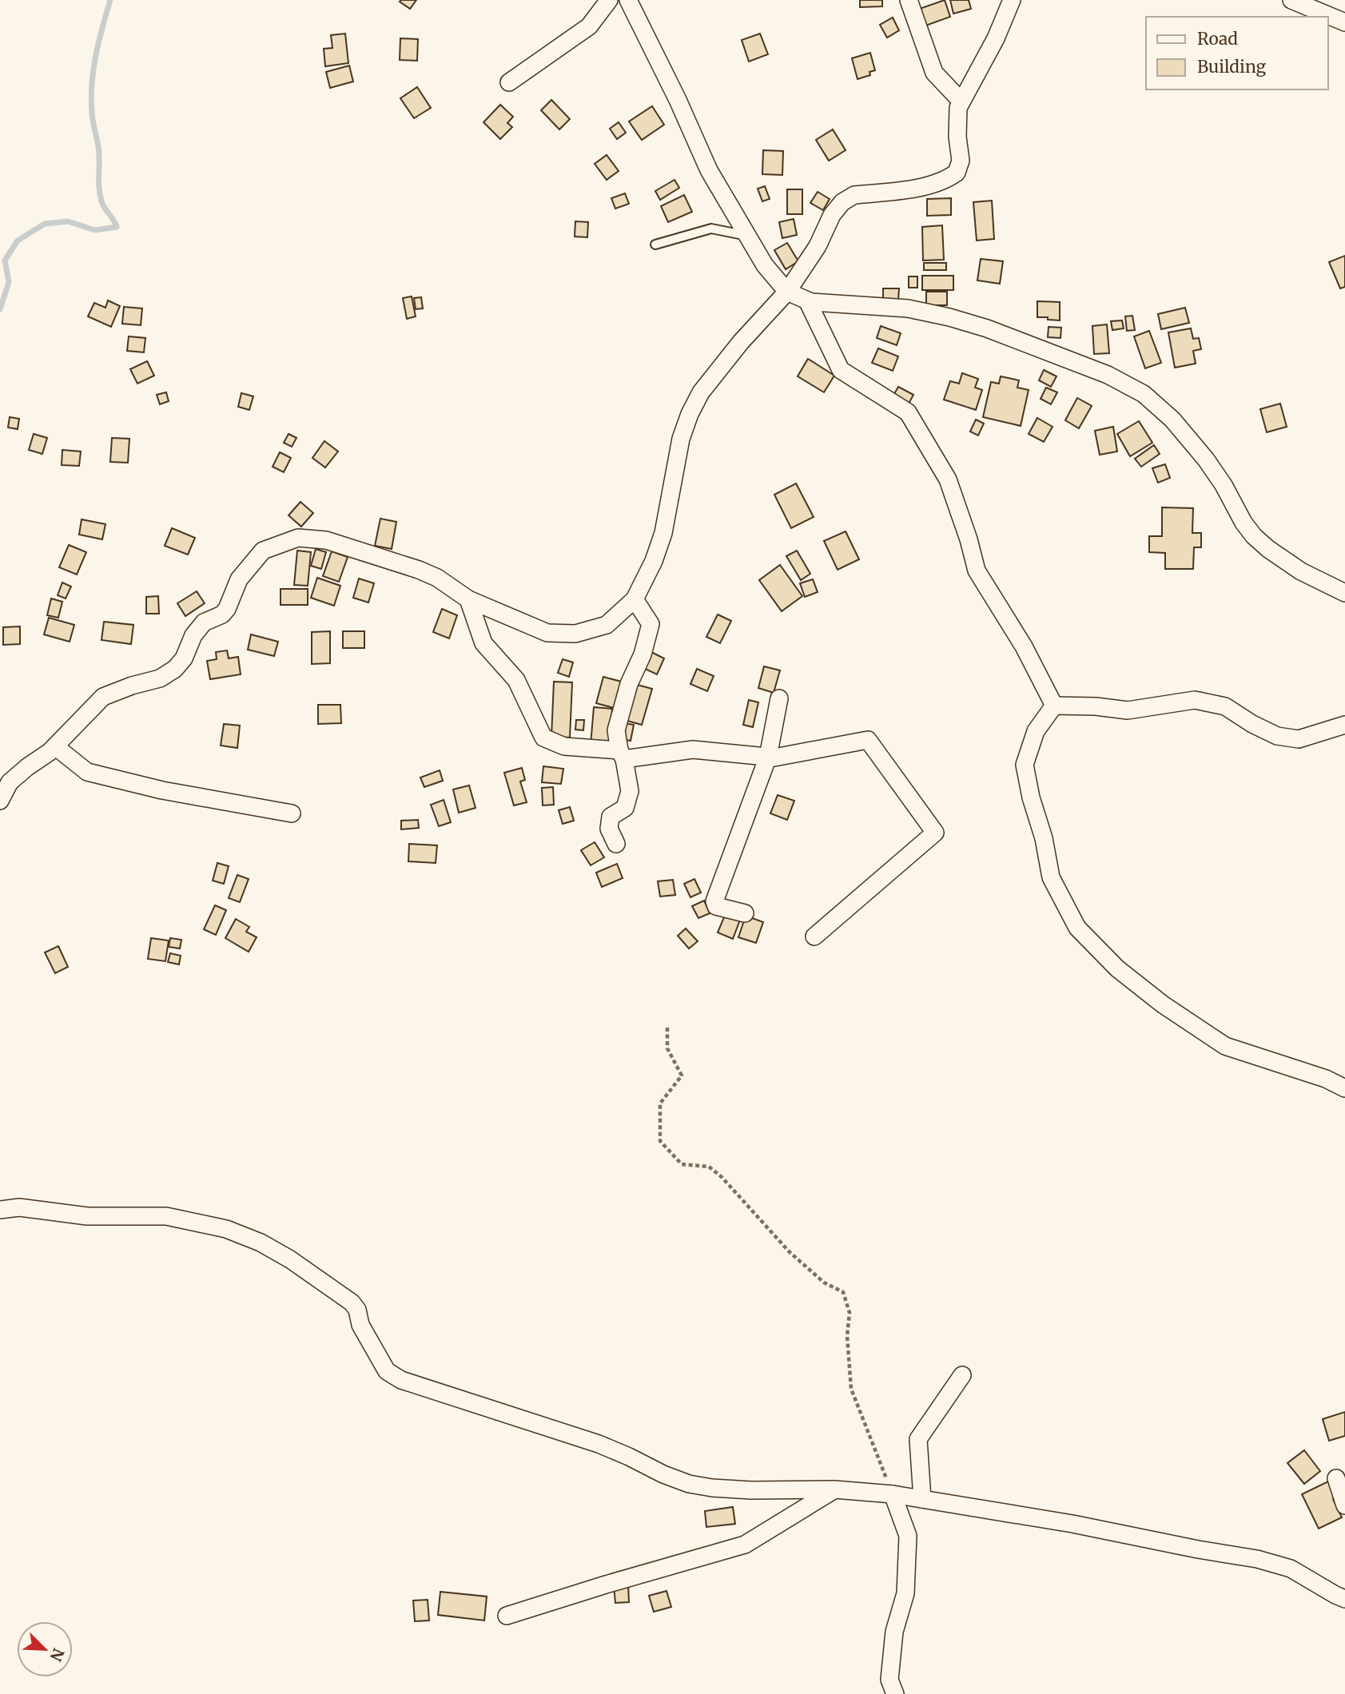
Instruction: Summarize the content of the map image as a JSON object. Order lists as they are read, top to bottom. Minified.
{"legend":["Road","Building"],"north":"bottom right"}
